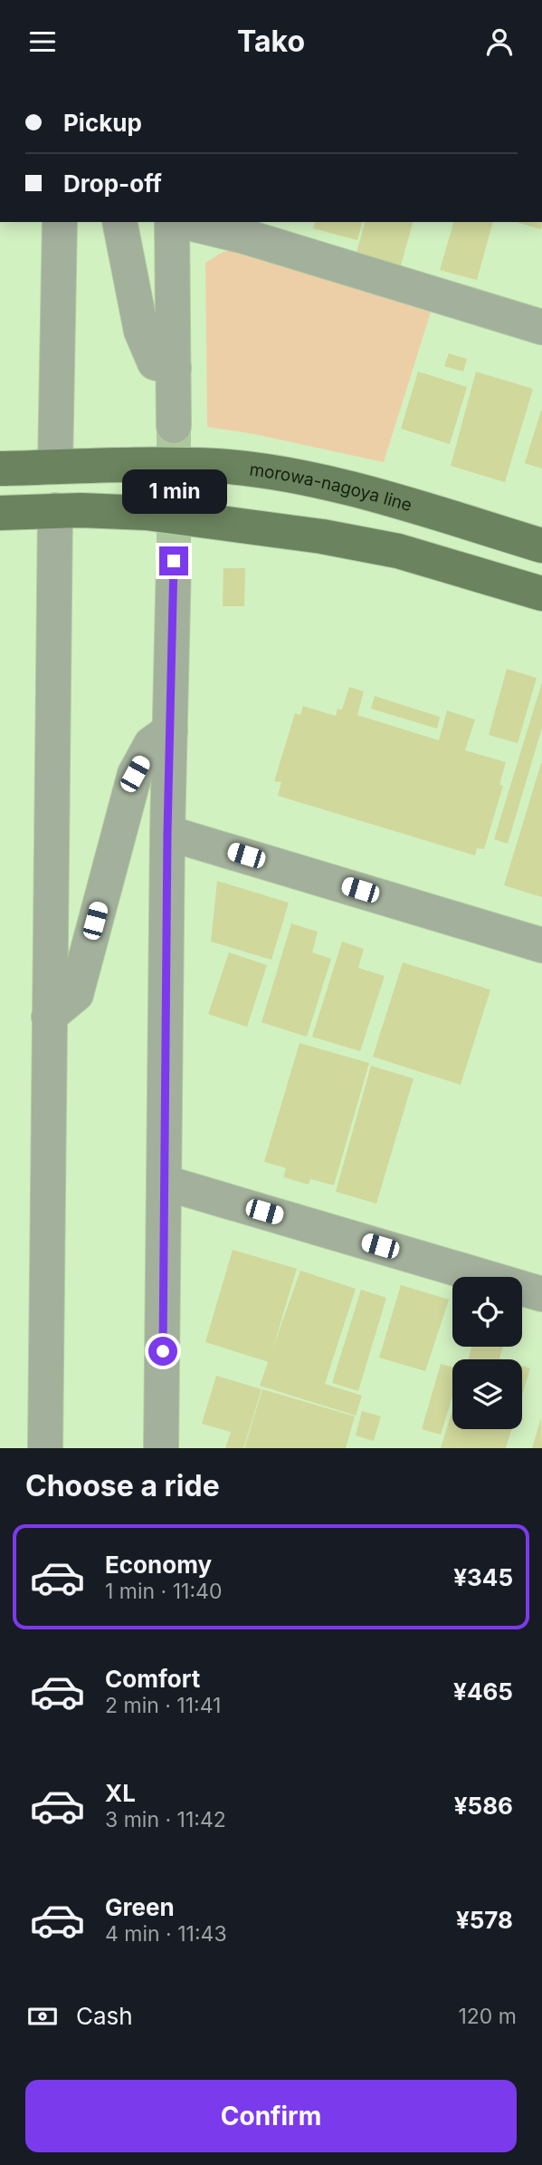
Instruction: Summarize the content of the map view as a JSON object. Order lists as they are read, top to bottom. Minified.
{"streets":{"main road":["morowa-nagoya line"]},"page":{"header":"Tako","banner":["Pickup","Drop-off"],"bubble":"1 min","heading":"Choose a ride","list":[{"name":"Economy","note":"1 min · 11:40","value":"¥345"},{"name":"Comfort","note":"2 min · 11:41","value":"¥465"},{"name":"XL","note":"3 min · 11:42","value":"¥586"},{"name":"Green","note":"4 min · 11:43","value":"¥578"}],"pay":["Cash","120 m"],"buttons":"Confirm"}}
